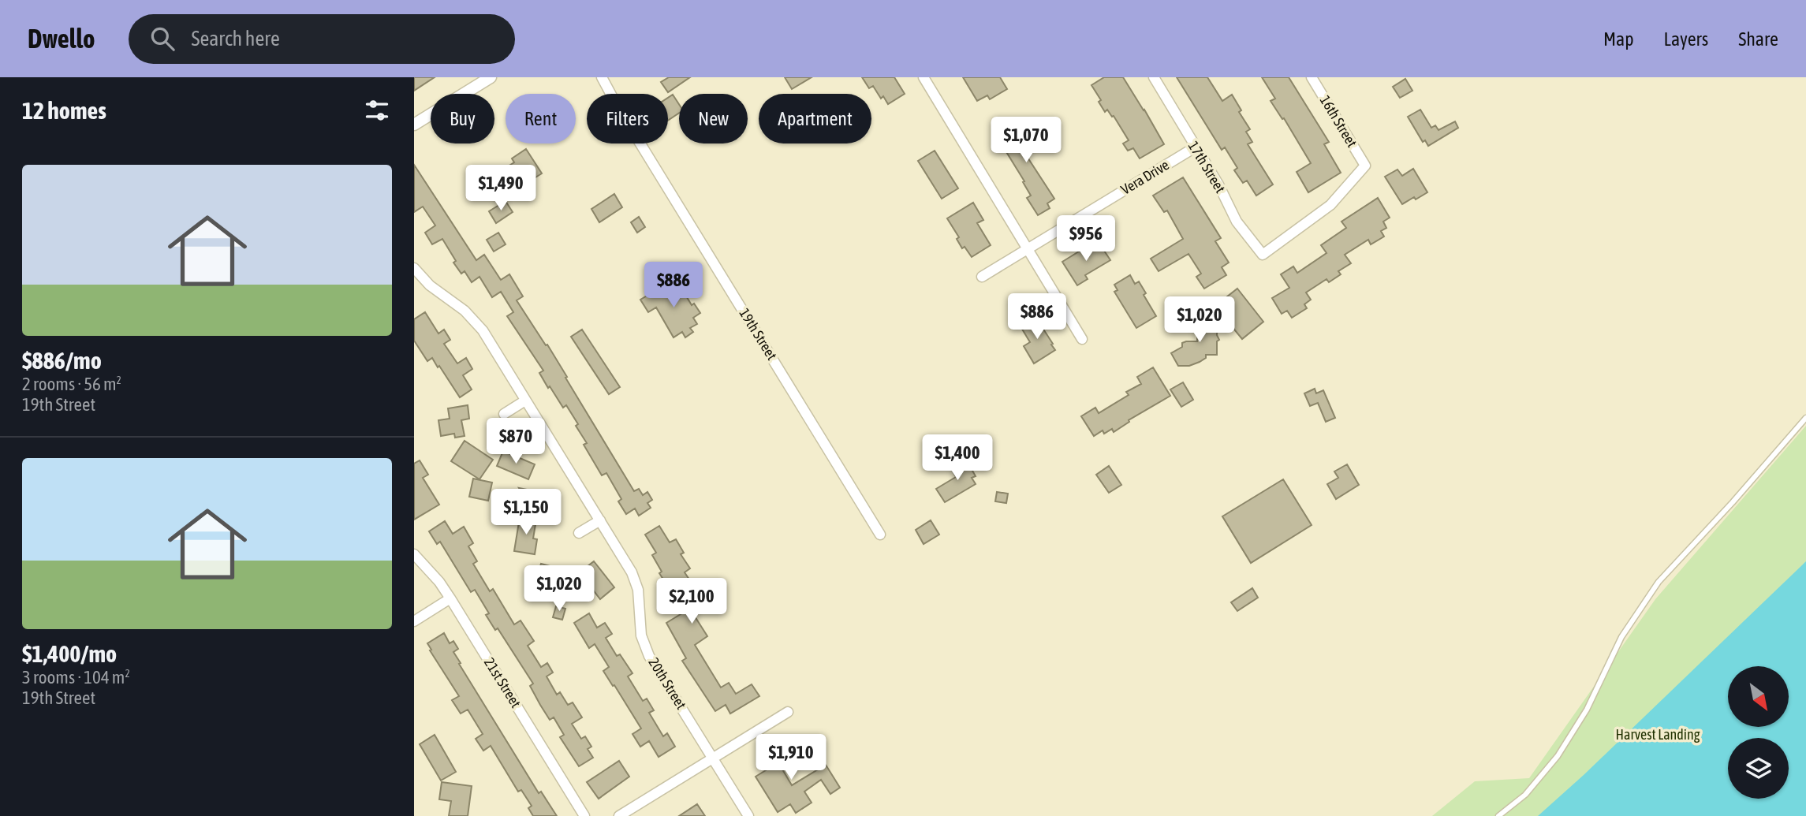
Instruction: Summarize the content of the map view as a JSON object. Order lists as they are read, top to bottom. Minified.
{"streets":{"street":["16th Street","17th Street","Vera Drive","19th Street","21st Street","20th Street"]},"crossings":[["16th Street","17th Street"],["17th Street","Vera Drive"]],"parks":["Harvest Landing"],"north":"bottom right","page":{"header":"Dwello","search":"Search here","nav":["Map","Layers","Share"],"heading":"12 homes","chip":["Buy","Rent","Filters","New","Apartment"],"price":["$1,070","$1,490","$956","$886","$886","$1,020","$870","$1,400","$1,150","$1,020","$2,100","$1,910"],"list":[{"name":"$886/mo","note":"2 rooms · 56 m² · 19th Street"},{"name":"$1,400/mo","note":"3 rooms · 104 m² · 19th Street"}]}}
